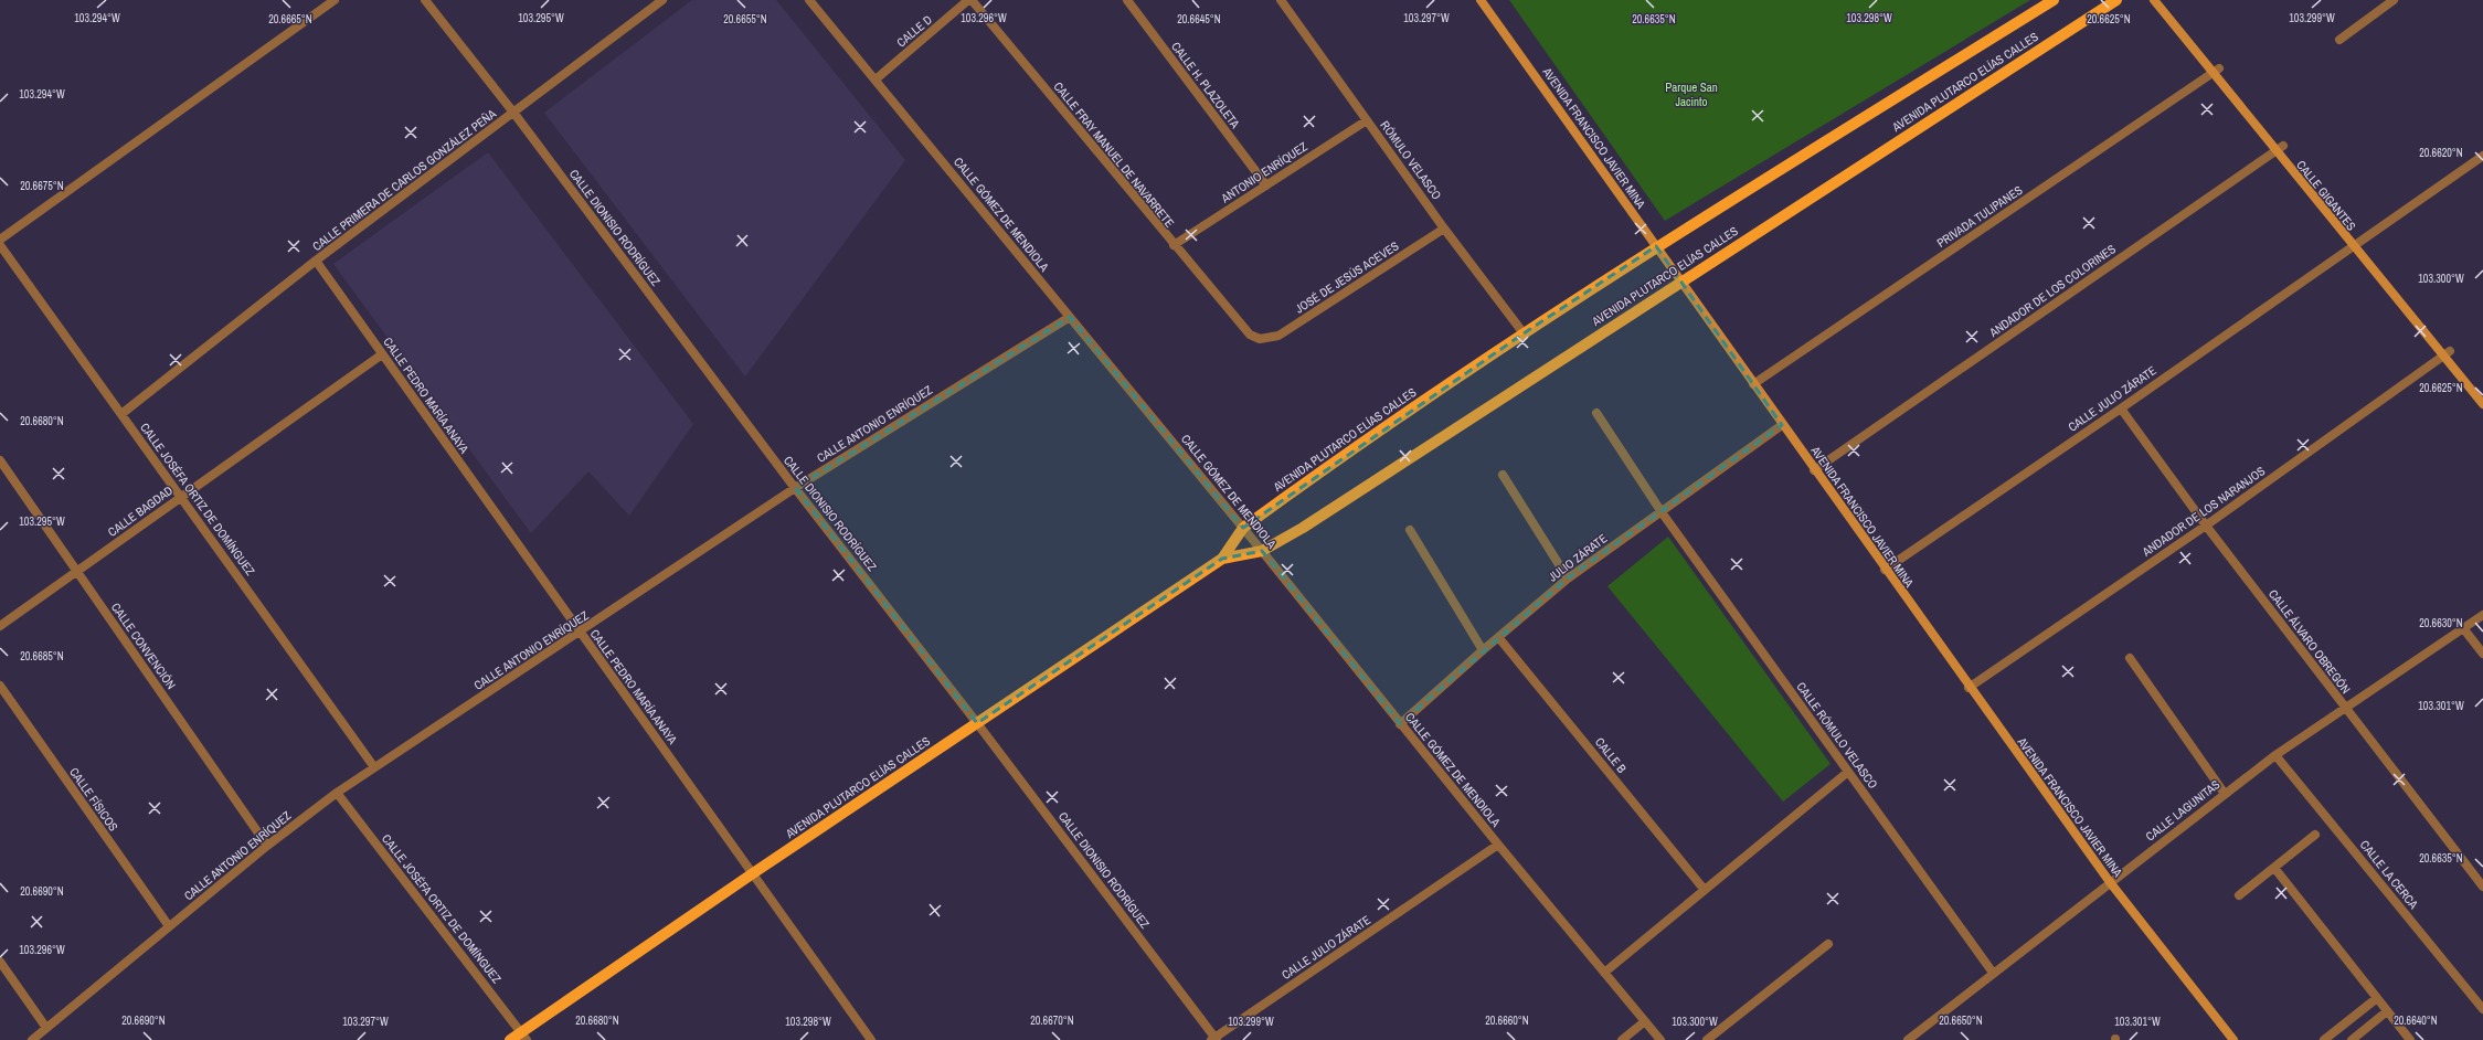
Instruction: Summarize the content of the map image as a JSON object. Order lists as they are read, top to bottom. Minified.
{"streets":{"main road":["AVENIDA PLUTARCO ELÍAS CALLES","AVENIDA FRANCISCO JAVIER MINA","CALLE GIGANTES"],"street":["CALLE D","CALLE H. PLAZOLETA","CALLE FRAY MANUEL DE NAVARRETE","RÓMULO VELASCO","ANTONIO ENRÍQUEZ","CALLE PRIMERA DE CARLOS GONZÁLEZ PEÑA","CALLE GÓMEZ DE MENDIOLA","PRIVADA TULIPANES","CALLE DIONISIO RODRÍGUEZ","JOSÉ DE JESÚS ACEVES","ANDADOR DE LOS COLORINES","CALLE PEDRO MARÍA ANAYA","CALLE JULIO ZÁRATE","CALLE ANTONIO ENRÍQUEZ","CALLE JOSÉFA ORTIZ DE DOMÍNGUEZ","CALLE BAGDAD","ANDADOR DE LOS NARANJOS","JULIO ZÁRATE","CALLE ÁLVARO OBREGÓN","CALLE CONVENCIÓN","CALLE RÓMULO VELASCO","CALLE B","CALLE FÍSICOS","CALLE LAGUNITAS","CALLE LA CERCA"]},"crossings":[["CALLE D","CALLE FRAY MANUEL DE NAVARRETE"],["CALLE D","CALLE GÓMEZ DE MENDIOLA"],["AVENIDA PLUTARCO ELÍAS CALLES","AVENIDA FRANCISCO JAVIER MINA"],["AVENIDA PLUTARCO ELÍAS CALLES","RÓMULO VELASCO"],["AVENIDA PLUTARCO ELÍAS CALLES","CALLE GÓMEZ DE MENDIOLA"],["AVENIDA PLUTARCO ELÍAS CALLES","CALLE DIONISIO RODRÍGUEZ"],["AVENIDA PLUTARCO ELÍAS CALLES","CALLE PEDRO MARÍA ANAYA"],["AVENIDA PLUTARCO ELÍAS CALLES","CALLE JOSÉFA ORTIZ DE DOMÍNGUEZ"],["CALLE H. PLAZOLETA","ANTONIO ENRÍQUEZ"],["AVENIDA FRANCISCO JAVIER MINA","PRIVADA TULIPANES"],["AVENIDA FRANCISCO JAVIER MINA","ANDADOR DE LOS COLORINES"],["AVENIDA FRANCISCO JAVIER MINA","CALLE JULIO ZÁRATE"],["AVENIDA FRANCISCO JAVIER MINA","ANDADOR DE LOS NARANJOS"],["AVENIDA FRANCISCO JAVIER MINA","JULIO ZÁRATE"],["AVENIDA FRANCISCO JAVIER MINA","CALLE LAGUNITAS"],["CALLE FRAY MANUEL DE NAVARRETE","ANTONIO ENRÍQUEZ"],["CALLE FRAY MANUEL DE NAVARRETE","JOSÉ DE JESÚS ACEVES"],["RÓMULO VELASCO","ANTONIO ENRÍQUEZ"],["RÓMULO VELASCO","JOSÉ DE JESÚS ACEVES"],["CALLE PRIMERA DE CARLOS GONZÁLEZ PEÑA","CALLE DIONISIO RODRÍGUEZ"],["CALLE PRIMERA DE CARLOS GONZÁLEZ PEÑA","CALLE PEDRO MARÍA ANAYA"],["CALLE PRIMERA DE CARLOS GONZÁLEZ PEÑA","CALLE JOSÉFA ORTIZ DE DOMÍNGUEZ"],["CALLE GIGANTES","PRIVADA TULIPANES"],["CALLE GIGANTES","ANDADOR DE LOS COLORINES"],["CALLE GIGANTES","CALLE JULIO ZÁRATE"],["CALLE GIGANTES","ANDADOR DE LOS NARANJOS"],["CALLE GÓMEZ DE MENDIOLA","CALLE JULIO ZÁRATE"],["CALLE GÓMEZ DE MENDIOLA","CALLE ANTONIO ENRÍQUEZ"],["CALLE GÓMEZ DE MENDIOLA","JULIO ZÁRATE"],["CALLE DIONISIO RODRÍGUEZ","CALLE JULIO ZÁRATE"],["CALLE DIONISIO RODRÍGUEZ","CALLE ANTONIO ENRÍQUEZ"],["CALLE PEDRO MARÍA ANAYA","CALLE ANTONIO ENRÍQUEZ"],["CALLE PEDRO MARÍA ANAYA","CALLE BAGDAD"],["CALLE JULIO ZÁRATE","CALLE ÁLVARO OBREGÓN"],["CALLE ANTONIO ENRÍQUEZ","CALLE JOSÉFA ORTIZ DE DOMÍNGUEZ"],["CALLE ANTONIO ENRÍQUEZ","CALLE CONVENCIÓN"],["CALLE ANTONIO ENRÍQUEZ","CALLE FÍSICOS"],["CALLE JOSÉFA ORTIZ DE DOMÍNGUEZ","CALLE BAGDAD"],["CALLE BAGDAD","CALLE CONVENCIÓN"],["ANDADOR DE LOS NARANJOS","CALLE ÁLVARO OBREGÓN"],["JULIO ZÁRATE","CALLE RÓMULO VELASCO"],["JULIO ZÁRATE","CALLE B"],["CALLE ÁLVARO OBREGÓN","CALLE LAGUNITAS"],["CALLE RÓMULO VELASCO","CALLE LAGUNITAS"],["CALLE LAGUNITAS","CALLE LA CERCA"]],"parks":["Parque San Jacinto"],"coordinates":["103.294°W","103.295°W","103.296°W","103.297°W","103.298°W","103.299°W","20.6665°N","20.6655°N","20.6645°N","20.6635°N","20.6625°N","20.6620°N","20.6675°N","103.300°W","20.6680°N","20.6630°N","20.6685°N","103.301°W","20.6690°N","20.6670°N","20.6660°N","20.6650°N","20.6640°N"]}
